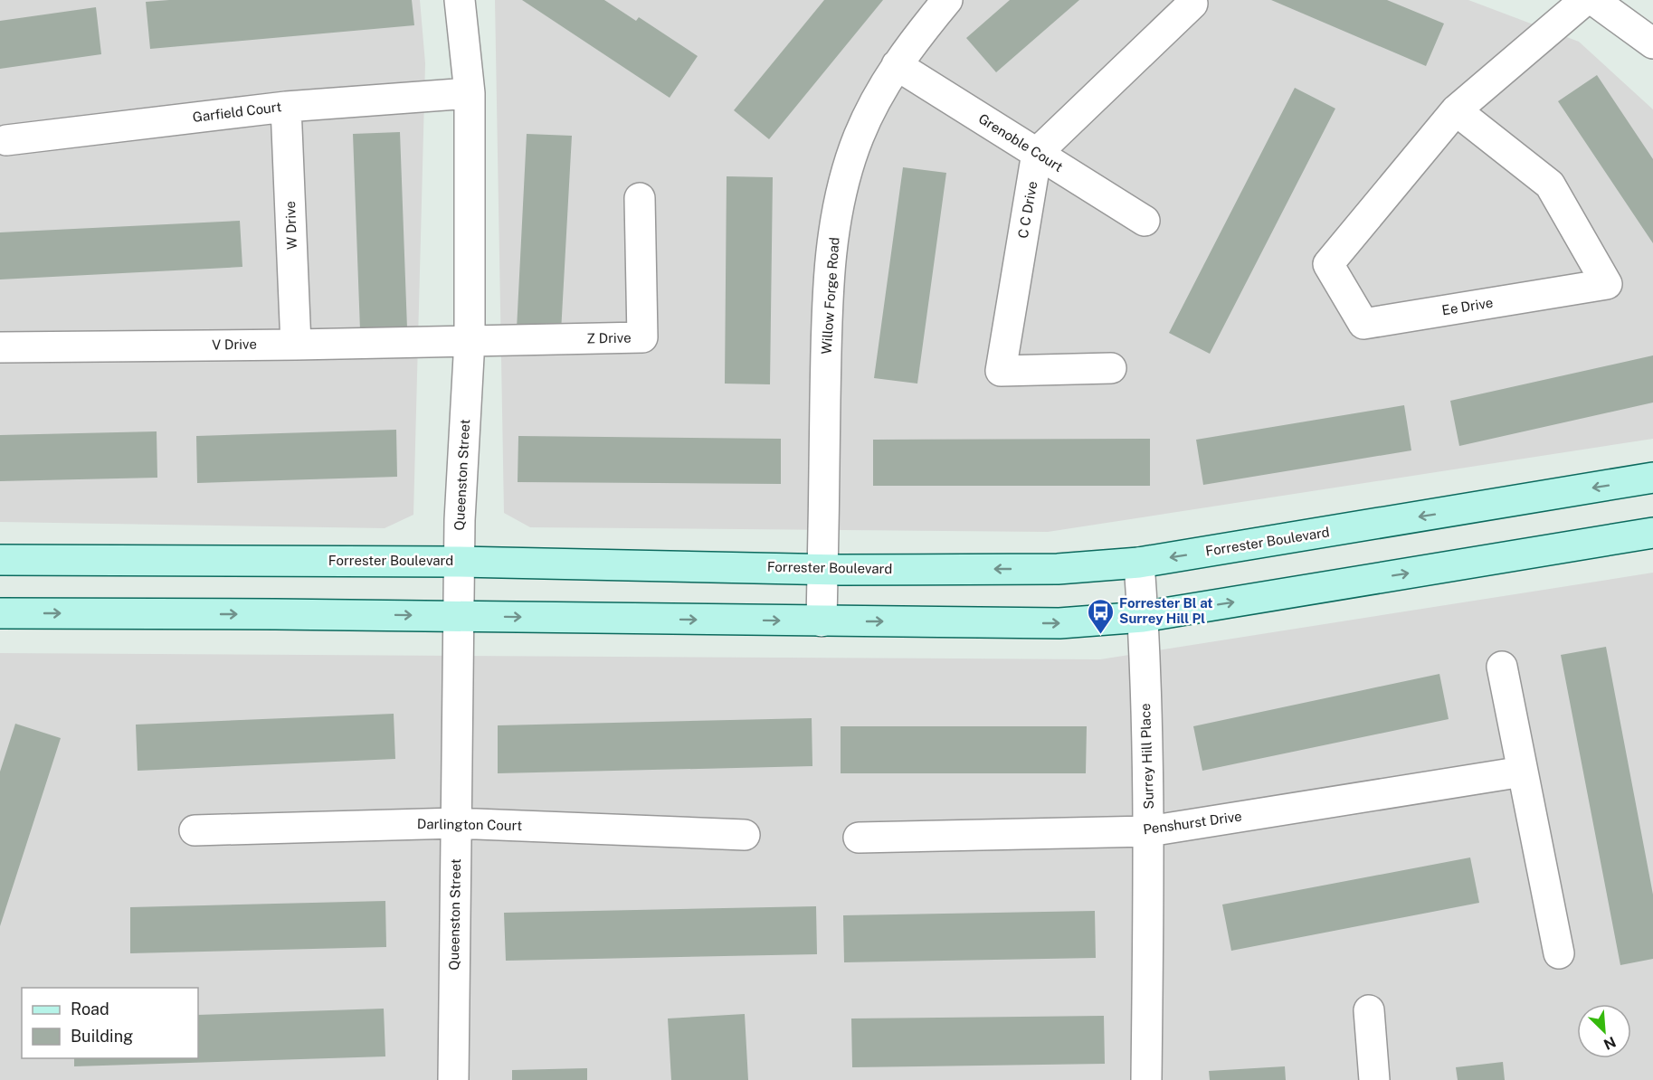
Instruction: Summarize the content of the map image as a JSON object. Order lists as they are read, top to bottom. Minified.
{"streets":{"street":["Garfield Court","Grenoble Court","C C Drive","W Drive","Willow Forge Road","Ee Drive","Z Drive","V Drive","Queenston Street","Forrester Boulevard","Surrey Hill Place","Penshurst Drive","Darlington Court"]},"crossings":[["Garfield Court","W Drive"],["Garfield Court","Queenston Street"],["Grenoble Court","C C Drive"],["Grenoble Court","Willow Forge Road"],["W Drive","V Drive"],["Willow Forge Road","Forrester Boulevard"],["Z Drive","V Drive"],["Z Drive","Queenston Street"],["V Drive","Queenston Street"],["Queenston Street","Forrester Boulevard"],["Queenston Street","Darlington Court"],["Forrester Boulevard","Surrey Hill Place"],["Surrey Hill Place","Penshurst Drive"]],"places":{"bus stop":["Forrester Bl at Surrey Hill Pl"]},"legend":["Road","Building"],"north":"bottom right"}
